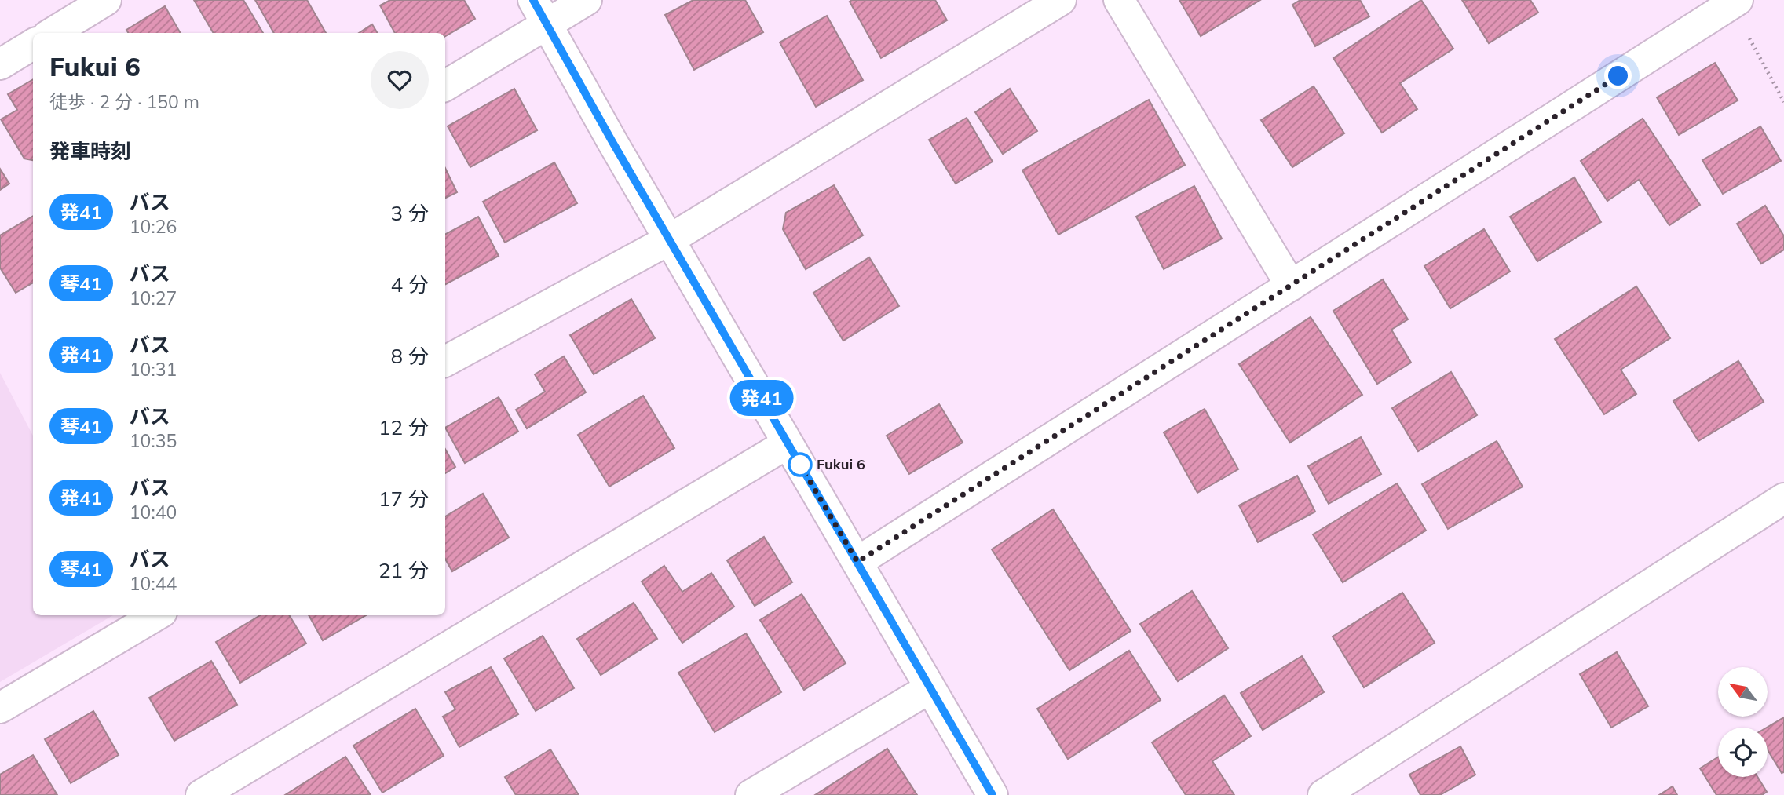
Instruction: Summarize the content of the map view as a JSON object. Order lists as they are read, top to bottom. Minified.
{"places":["Fukui 6"],"lines":["bus line 発41"],"north":"top left","page":{"on_map":"発41","heading":[["Fukui 6","徒歩 · 2 分 · 150 m"],"発車時刻"],"list":[{"mark":"発41","name":"バス","note":"10:26","value":"3 分"},{"mark":"琴41","name":"バス","note":"10:27","value":"4 分"},{"mark":"発41","name":"バス","note":"10:31","value":"8 分"},{"mark":"琴41","name":"バス","note":"10:35","value":"12 分"},{"mark":"発41","name":"バス","note":"10:40","value":"17 分"},{"mark":"琴41","name":"バス","note":"10:44","value":"21 分"}]}}
